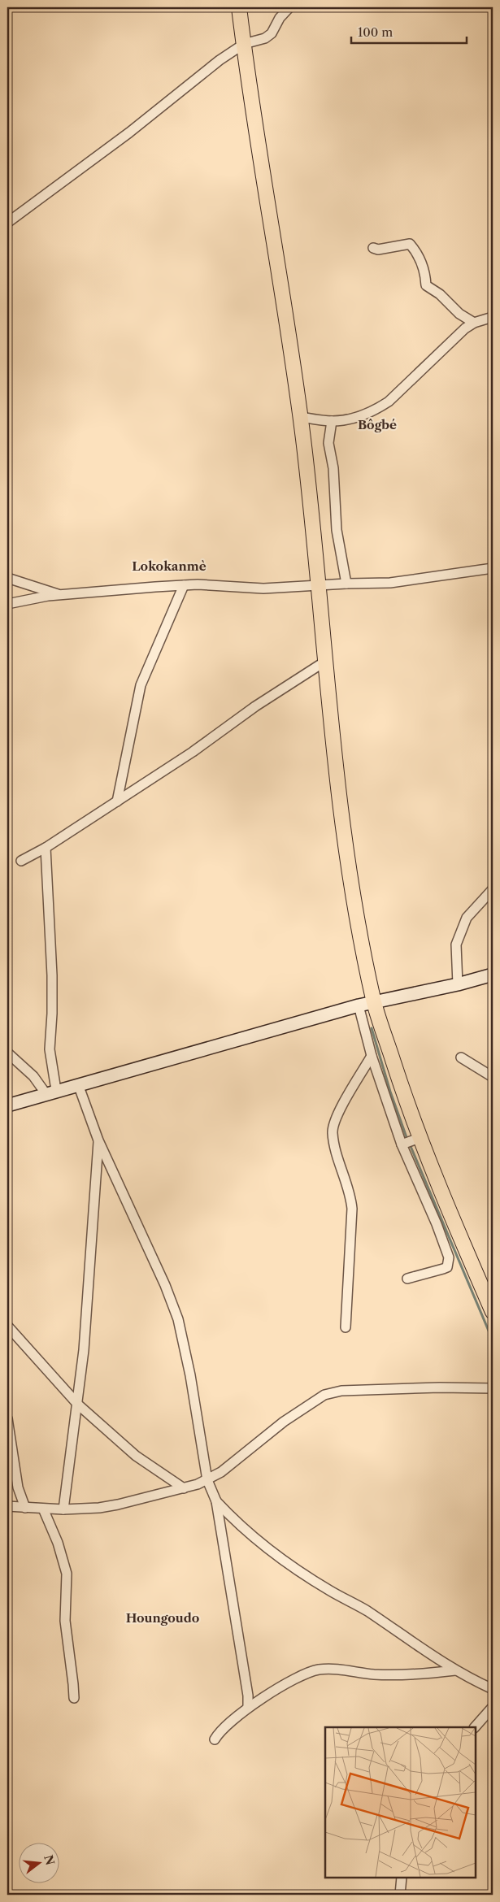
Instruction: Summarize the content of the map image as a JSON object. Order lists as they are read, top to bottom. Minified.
{"districts":["Bôgbé","Lokokanmè","Houngoudo"],"scale_bar":"100 m","north":"right"}
